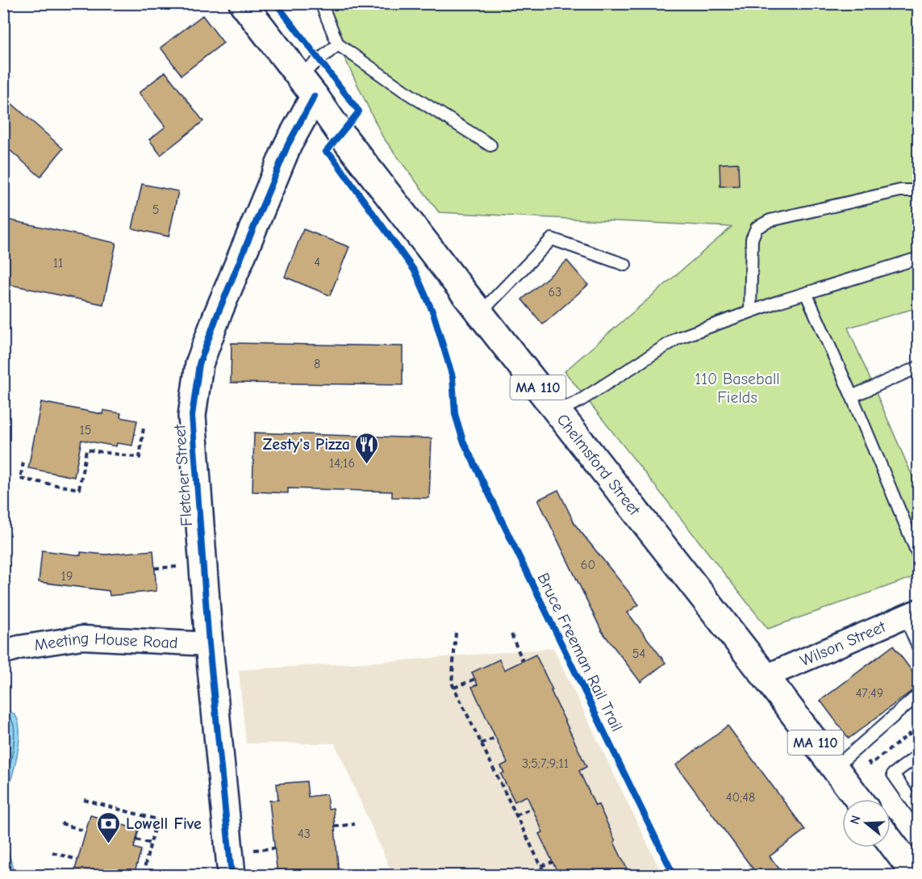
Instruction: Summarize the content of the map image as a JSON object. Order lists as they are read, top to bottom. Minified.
{"streets":{"main road":["MA 110","Chelmsford Street","Fletcher Street"],"street":["Wilson Street","Meeting House Road"],"cycle path":["Bruce Freeman Rail Trail"]},"crossings":[["Chelmsford Street","Fletcher Street"],["Chelmsford Street","Wilson Street"],["Fletcher Street","Meeting House Road"]],"parks":["110 Baseball Fields"],"places":{"restaurant":["Zesty's Pizza"],"bank":["Lowell Five"]},"house_numbers":["5","4","11","63","8","15","14;16","60","19","54","47;49","3;5;7;9;11","40;48","43"],"north":"left"}
